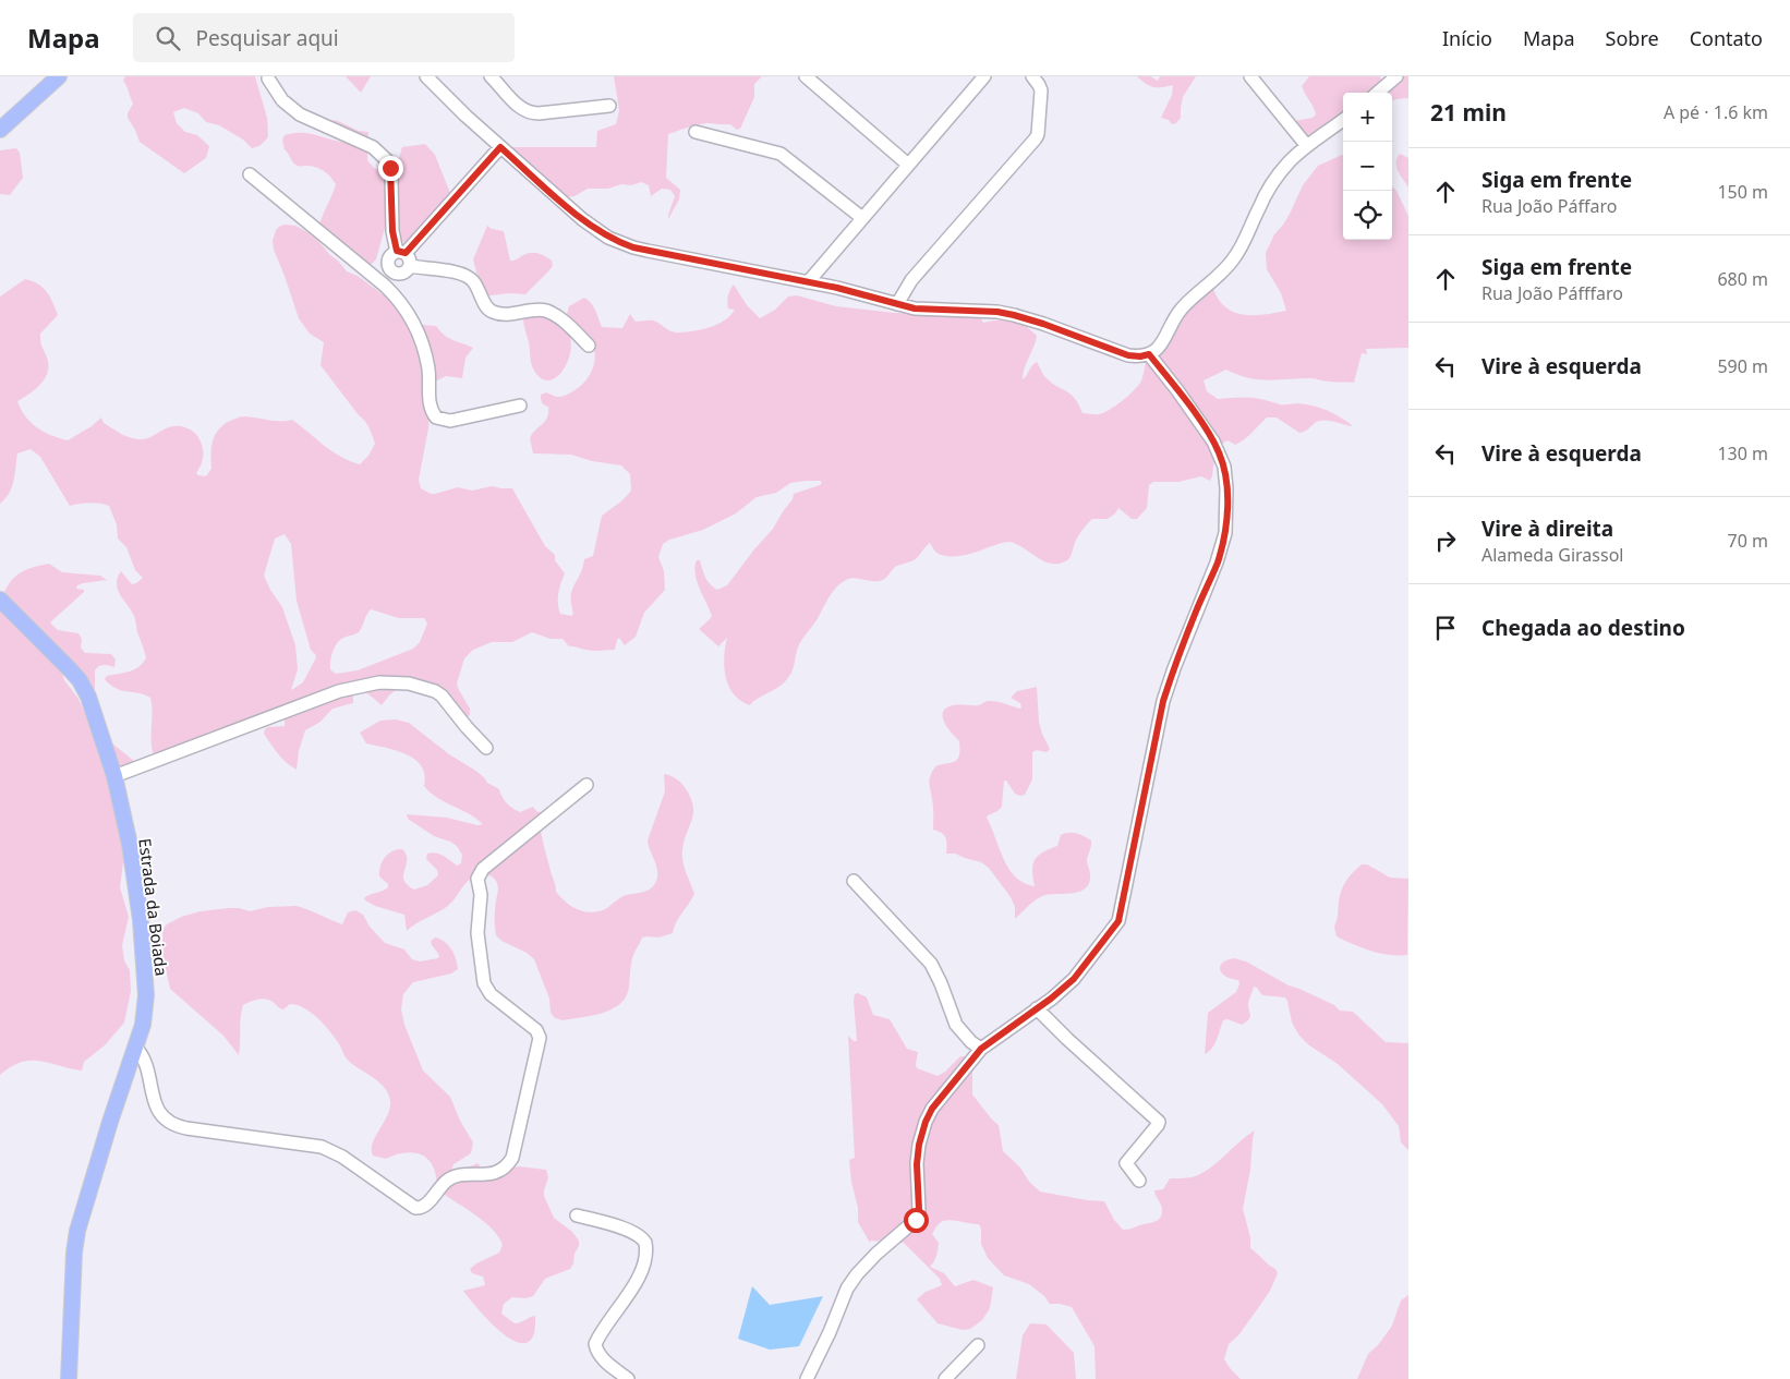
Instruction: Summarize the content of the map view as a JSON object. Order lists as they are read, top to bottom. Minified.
{"streets":{"main road":["Estrada da Boiada"]},"page":{"header":"Mapa","search":"Pesquisar aqui","nav":["Início","Mapa","Sobre","Contato"],"heading":["21 min","A pé · 1.6 km"],"map_buttons":["+","−"],"list":[["Siga em frente","Rua João Páffaro","150 m"],["Siga em frente","Rua João Páfffaro","680 m"],["Vire à esquerda","590 m"],["Vire à esquerda","130 m"],["Vire à direita","Alameda Girassol","70 m"],"Chegada ao destino"]}}
